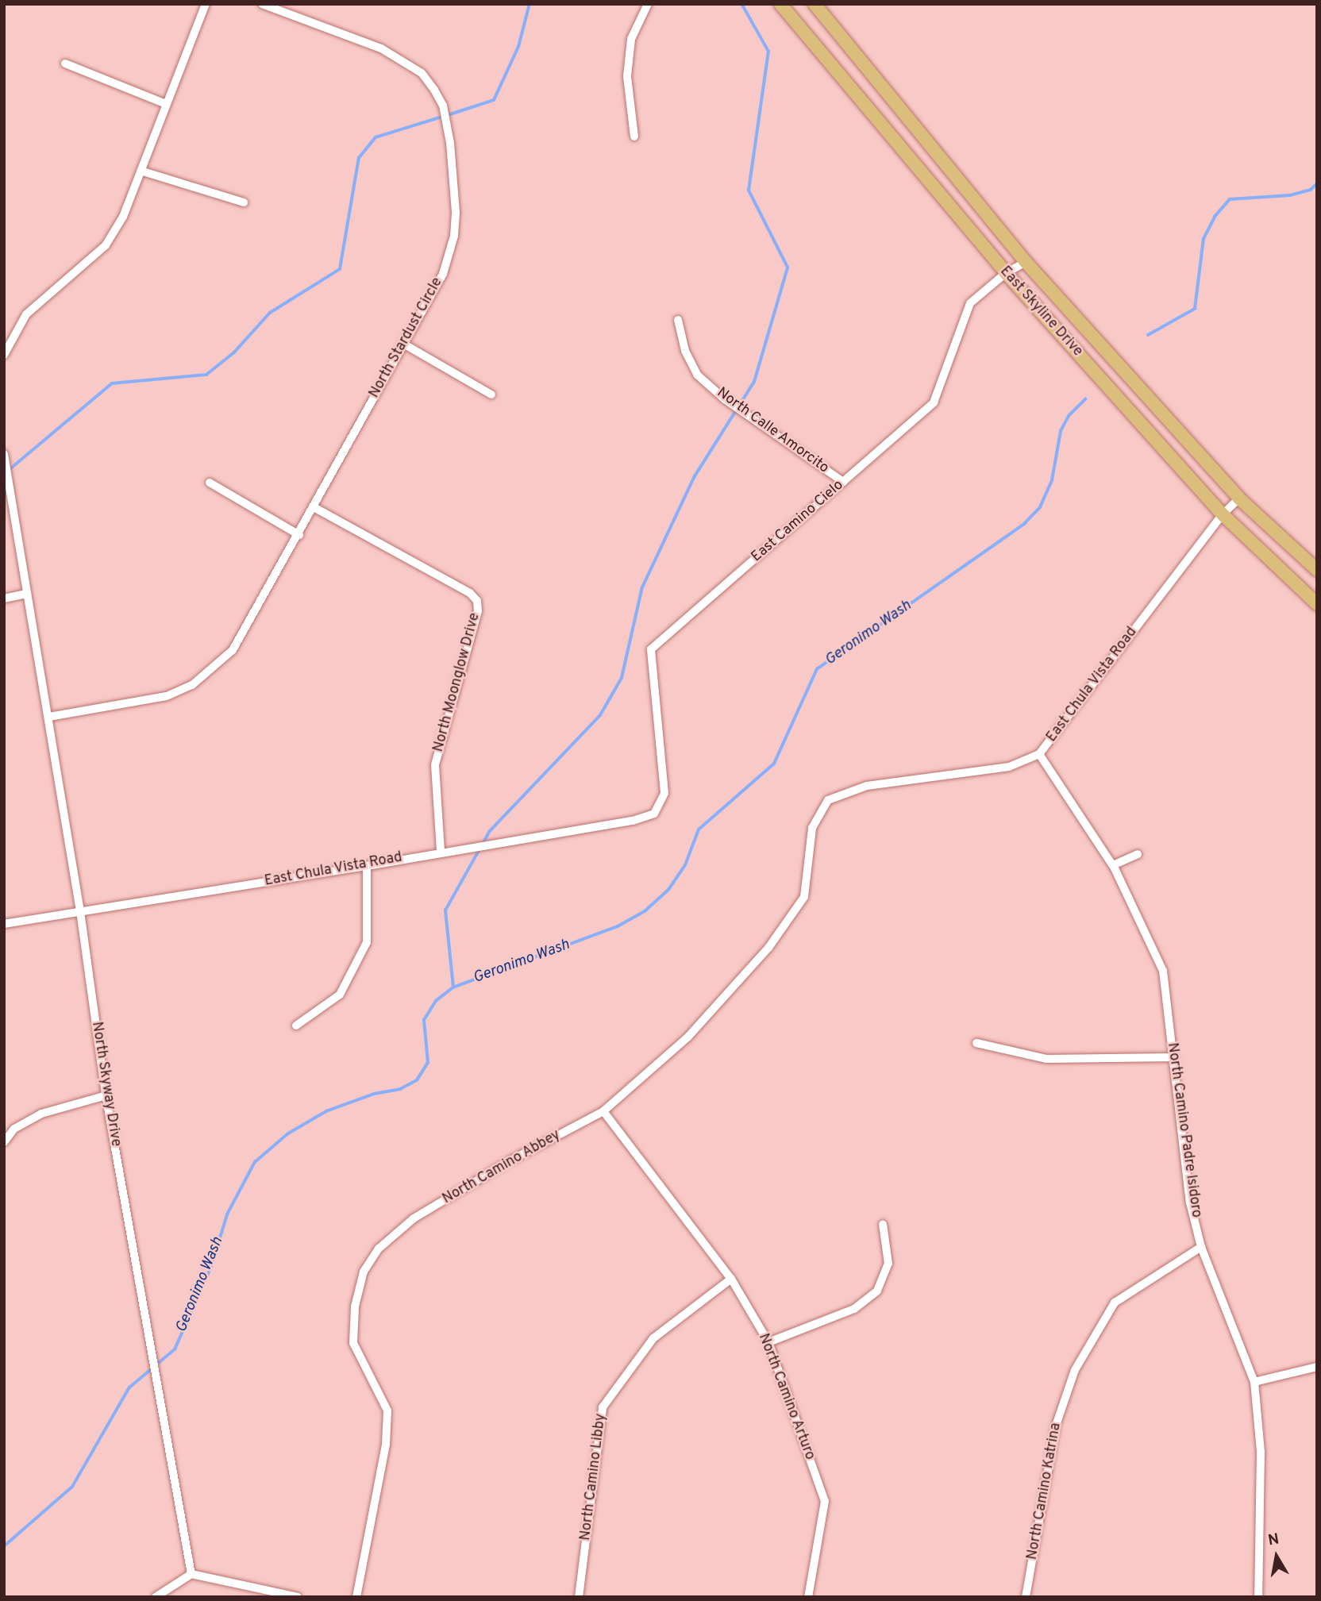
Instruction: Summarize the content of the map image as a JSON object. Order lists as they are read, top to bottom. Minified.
{"streets":{"main road":["East Skyline Drive"],"street":["North Stardust Circle","North Calle Amorcito","East Camino Cielo","North Moonglow Drive","East Chula Vista Road","North Skyway Drive","North Camino Padre Isidoro","North Camino Abbey","North Camino Arturo","North Camino Libby","North Camino Katrina"]},"crossings":[["East Skyline Drive","East Camino Cielo"],["East Skyline Drive","East Chula Vista Road"],["North Stardust Circle","North Moonglow Drive"],["North Stardust Circle","North Skyway Drive"],["North Calle Amorcito","East Camino Cielo"],["East Camino Cielo","East Chula Vista Road"],["North Moonglow Drive","East Chula Vista Road"],["East Chula Vista Road","North Skyway Drive"],["East Chula Vista Road","North Camino Padre Isidoro"],["East Chula Vista Road","North Camino Abbey"],["North Camino Padre Isidoro","North Camino Katrina"],["North Camino Abbey","North Camino Arturo"],["North Camino Arturo","North Camino Libby"]],"water":["Geronimo Wash"],"north":"top"}
